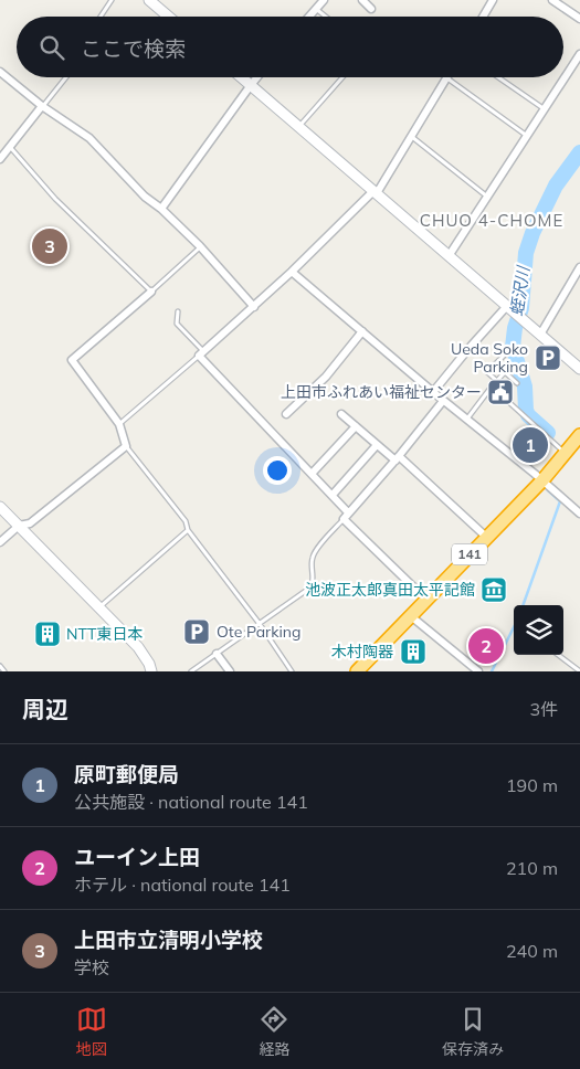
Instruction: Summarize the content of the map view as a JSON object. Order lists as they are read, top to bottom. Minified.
{"streets":{"highway":["141"]},"districts":["CHUO 4-CHOME"],"water":["蛭沢川"],"places":{"parking":["Ueda Soko Parking","Ote Parking"],"public building":["上田市ふれあい福祉センター"],"museum":["池波正太郎真田太平記館"],"building":["NTT東日本","木村陶器"]},"page":{"search":"ここで検索","pins":["3","1","2"],"heading":["周辺","3件"],"list":[{"mark":"1","name":"原町郵便局","note":"公共施設 · national route 141","value":"190 m"},{"mark":"2","name":"ユーイン上田","note":"ホテル · national route 141","value":"210 m"},{"mark":"3","name":"上田市立清明小学校","note":"学校","value":"240 m"}],"nav":["地図","経路","保存済み"]}}
